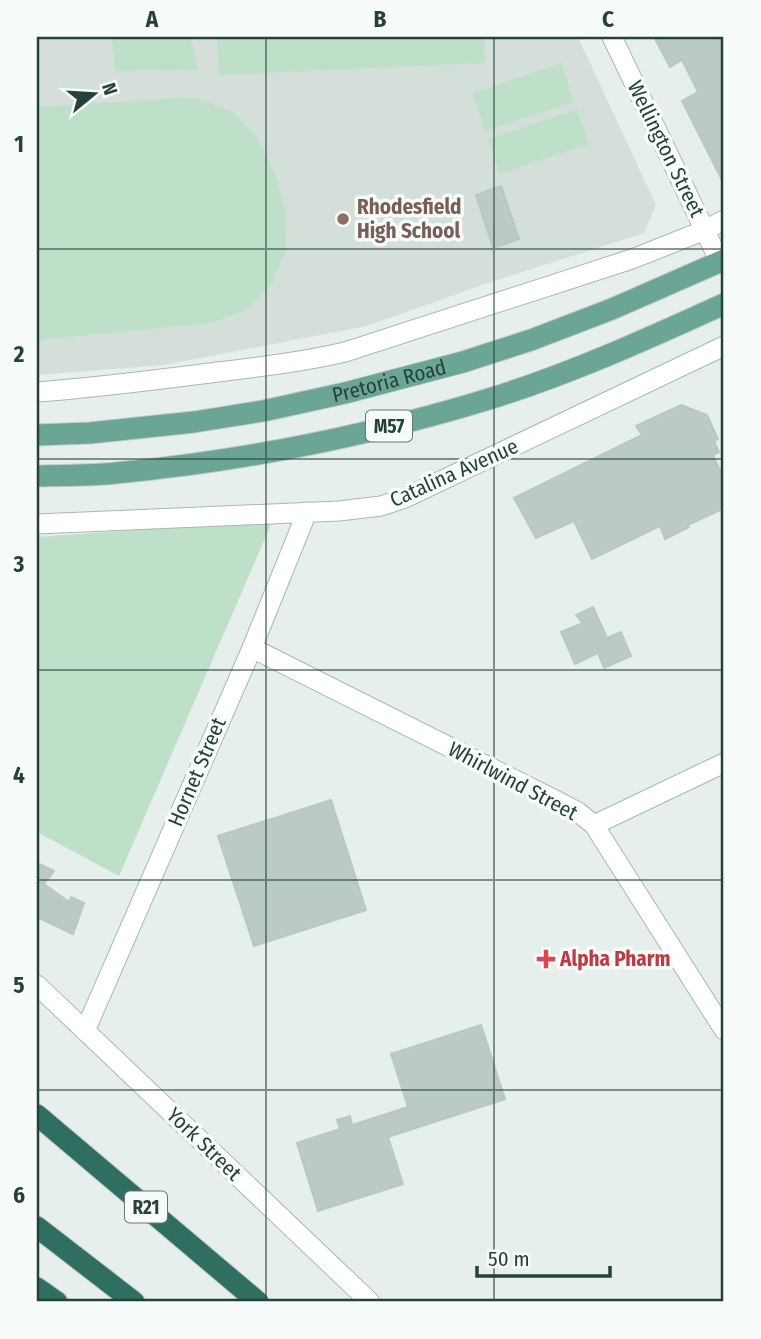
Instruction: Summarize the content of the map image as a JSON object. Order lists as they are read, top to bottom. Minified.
{"streets":{"highway":["R21"],"main road":["Pretoria Road","M57"],"street":["Wellington Street","Catalina Avenue","Hornet Street","Whirlwind Street","York Street"]},"crossings":[["Wellington Street","Pretoria Road"],["Catalina Avenue","Hornet Street"],["Hornet Street","Whirlwind Street"],["Hornet Street","York Street"]],"places":{"other":["Rhodesfield High School"],"health":["Alpha Pharm"]},"scale_bar":"50 m","north":"right","grid":{"columns":["A","B","C"],"rows":["1","2","3","4","5","6"]}}
